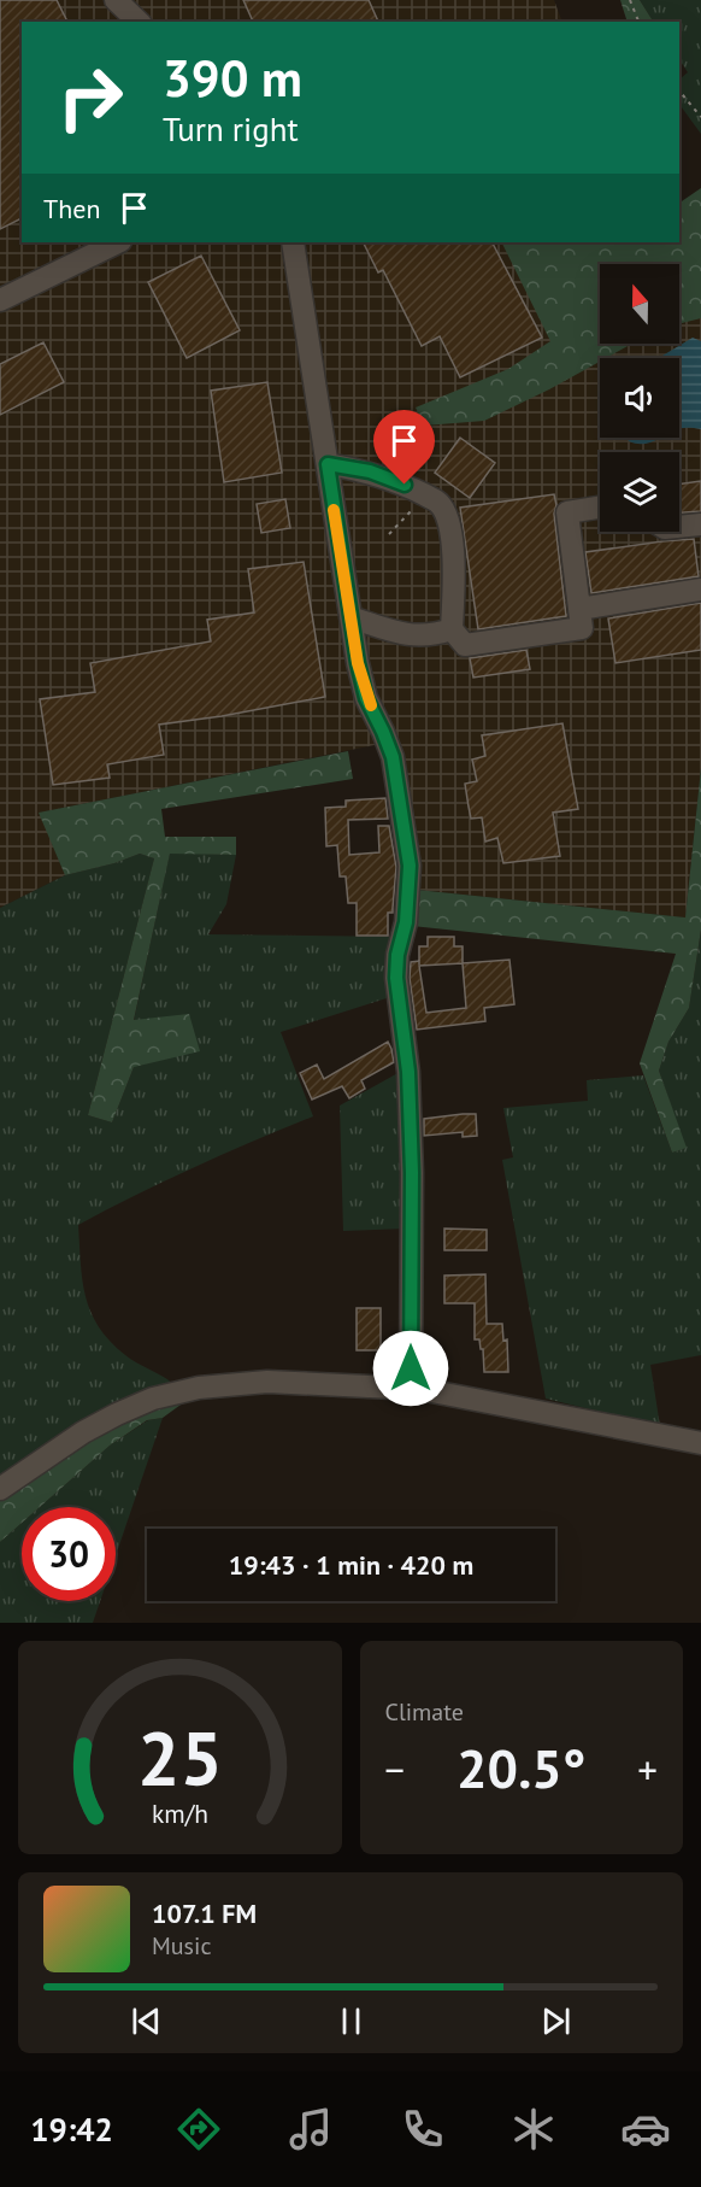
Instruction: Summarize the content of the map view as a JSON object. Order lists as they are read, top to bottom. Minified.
{"north":"top","page":{"turn":["390 m","Turn right"],"then":"Then","limit":"30","trip":"19:43 · 1 min · 420 m","tile":"Climate","heat":["−","20.5°","+"],"song":["107.1 FM","Music"],"tabs":"19:42","gauge":["25","km/h"]}}
